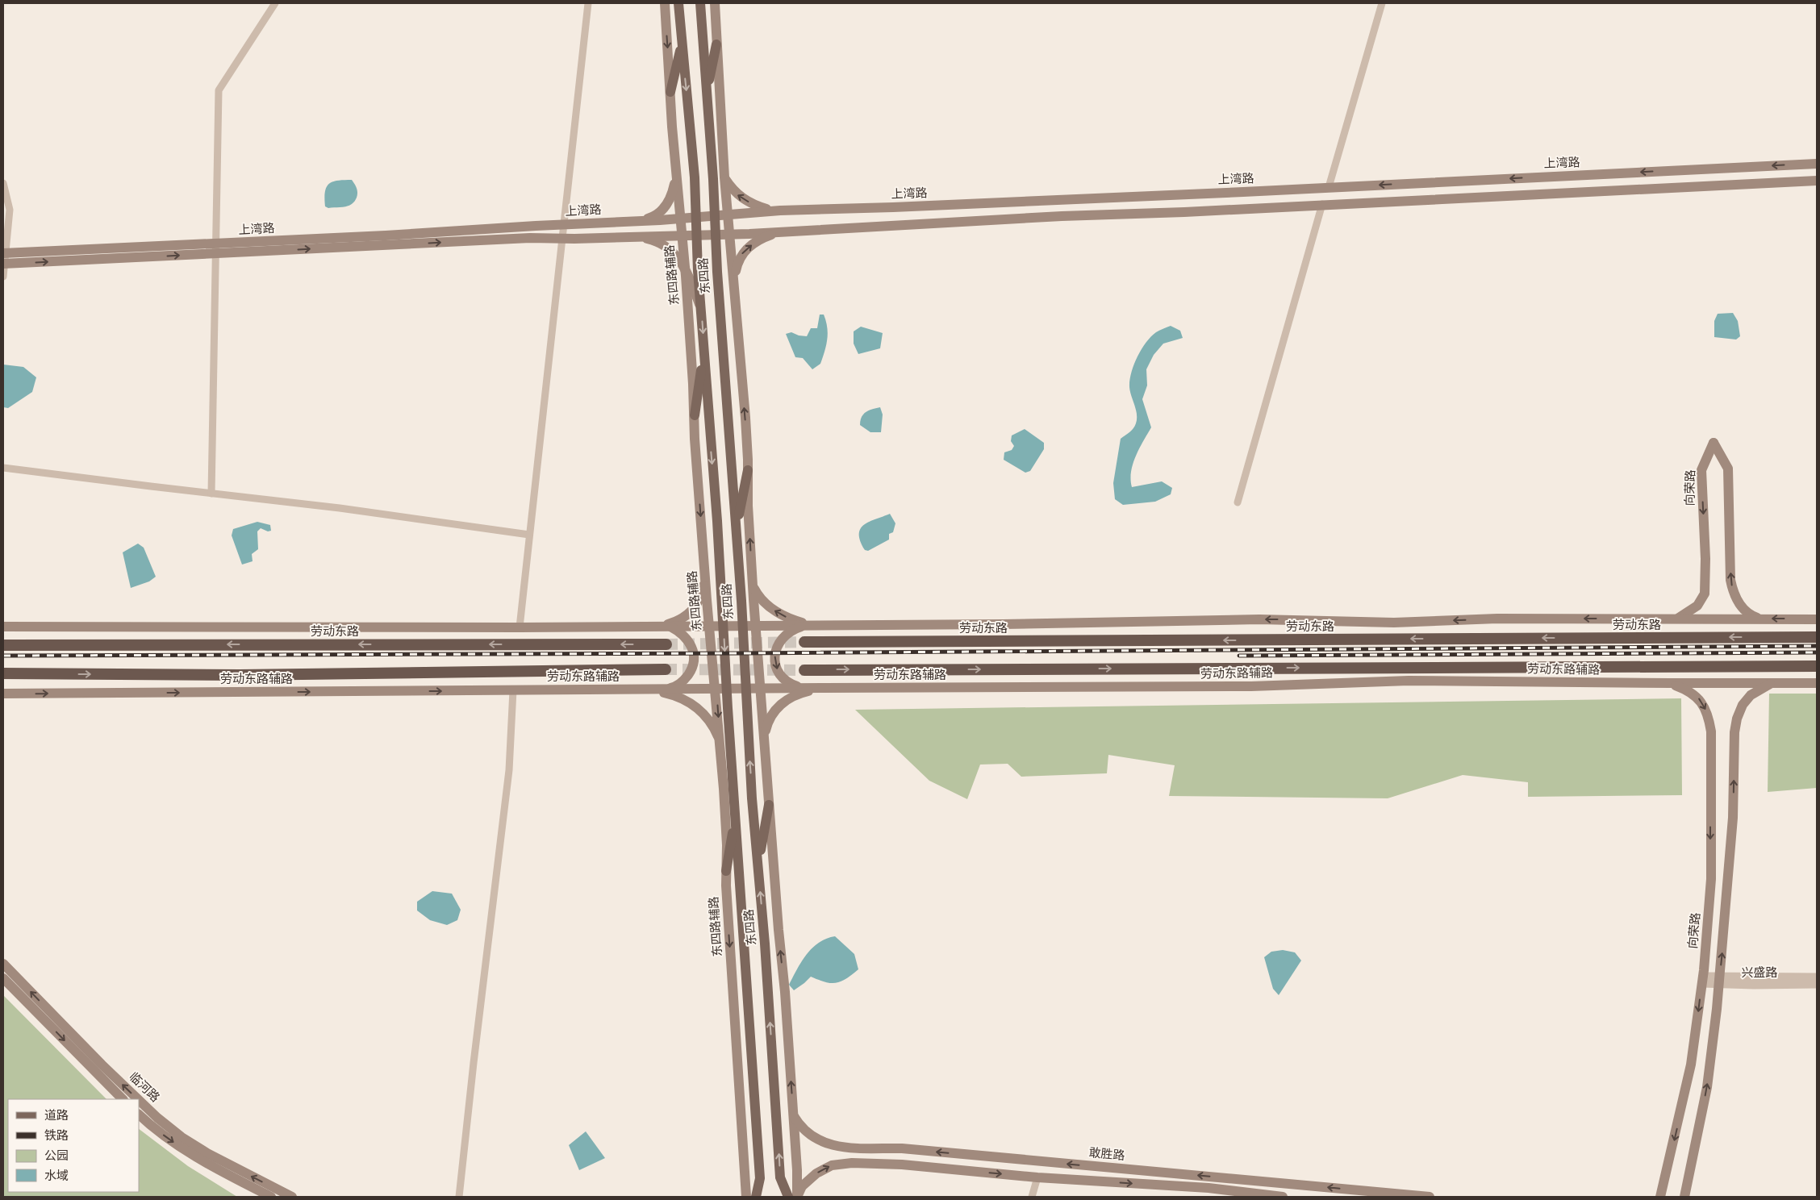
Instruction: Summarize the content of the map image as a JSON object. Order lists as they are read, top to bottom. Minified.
{"streets":{"highway":["劳动东路"],"main road":["上湾路","东四路辅路","东四路","向荣路","劳动东路辅路","临河路","敢胜路"],"street":["兴盛路"]},"crossings":[["上湾路","东四路辅路"],["上湾路","东四路"],["东四路辅路","劳动东路辅路"],["东四路","劳动东路辅路"],["向荣路","劳动东路辅路"],["向荣路","兴盛路"]],"legend":["道路","铁路","公园","水域"]}
